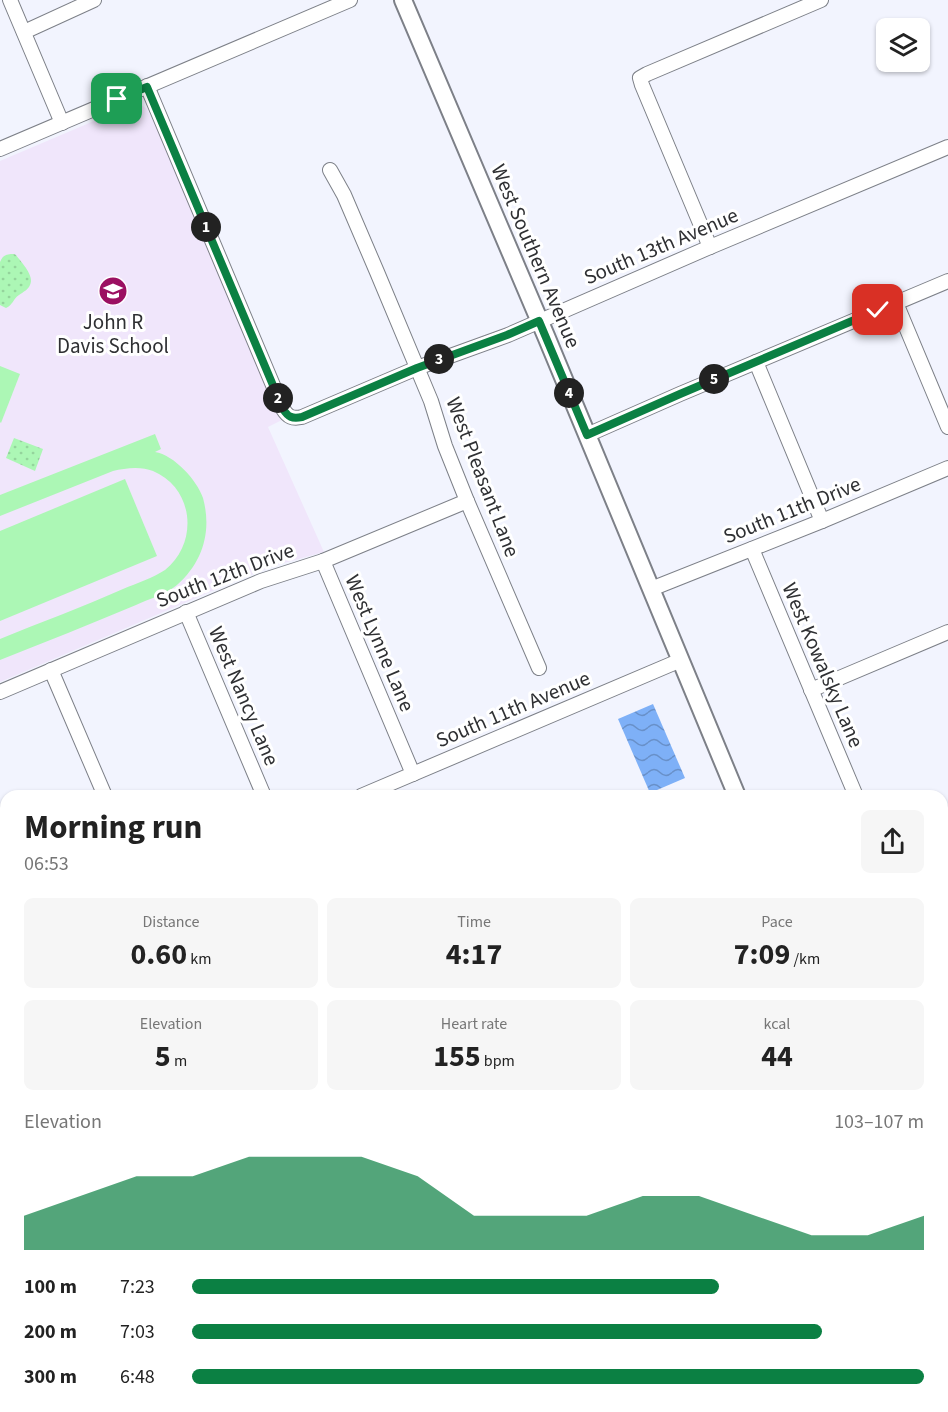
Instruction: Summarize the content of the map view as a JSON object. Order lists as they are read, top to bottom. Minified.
{"streets":{"main road":["West Southern Avenue"],"street":["South 13th Avenue","West Pleasant Lane","South 11th Drive","South 12th Drive","West Lynne Lane","West Kowalsky Lane","West Nancy Lane","South 11th Avenue"]},"crossings":[["South 13th Avenue","West Southern Avenue"],["South 13th Avenue","West Pleasant Lane"],["West Southern Avenue","South 11th Drive"],["West Southern Avenue","South 11th Avenue"],["West Pleasant Lane","South 12th Drive"],["South 11th Drive","West Kowalsky Lane"],["South 12th Drive","West Lynne Lane"],["South 12th Drive","West Nancy Lane"],["West Lynne Lane","South 11th Avenue"]],"places":{"school or university":["John R Davis School"]},"page":{"pins":["1","3","5","4","2"],"heading":["Morning run","06:53"],"stats":[["Distance","0.60 km"],["Time","4:17"],["Pace","7:09 /km"],["Elevation","5 m"],["Heart rate","155 bpm"],["kcal","44"]],"chart":["Elevation","103–107 m"],"list":[{"name":"100 m","note":"7:23"},{"name":"200 m","note":"7:03"},{"name":"300 m","note":"6:48"}]}}
